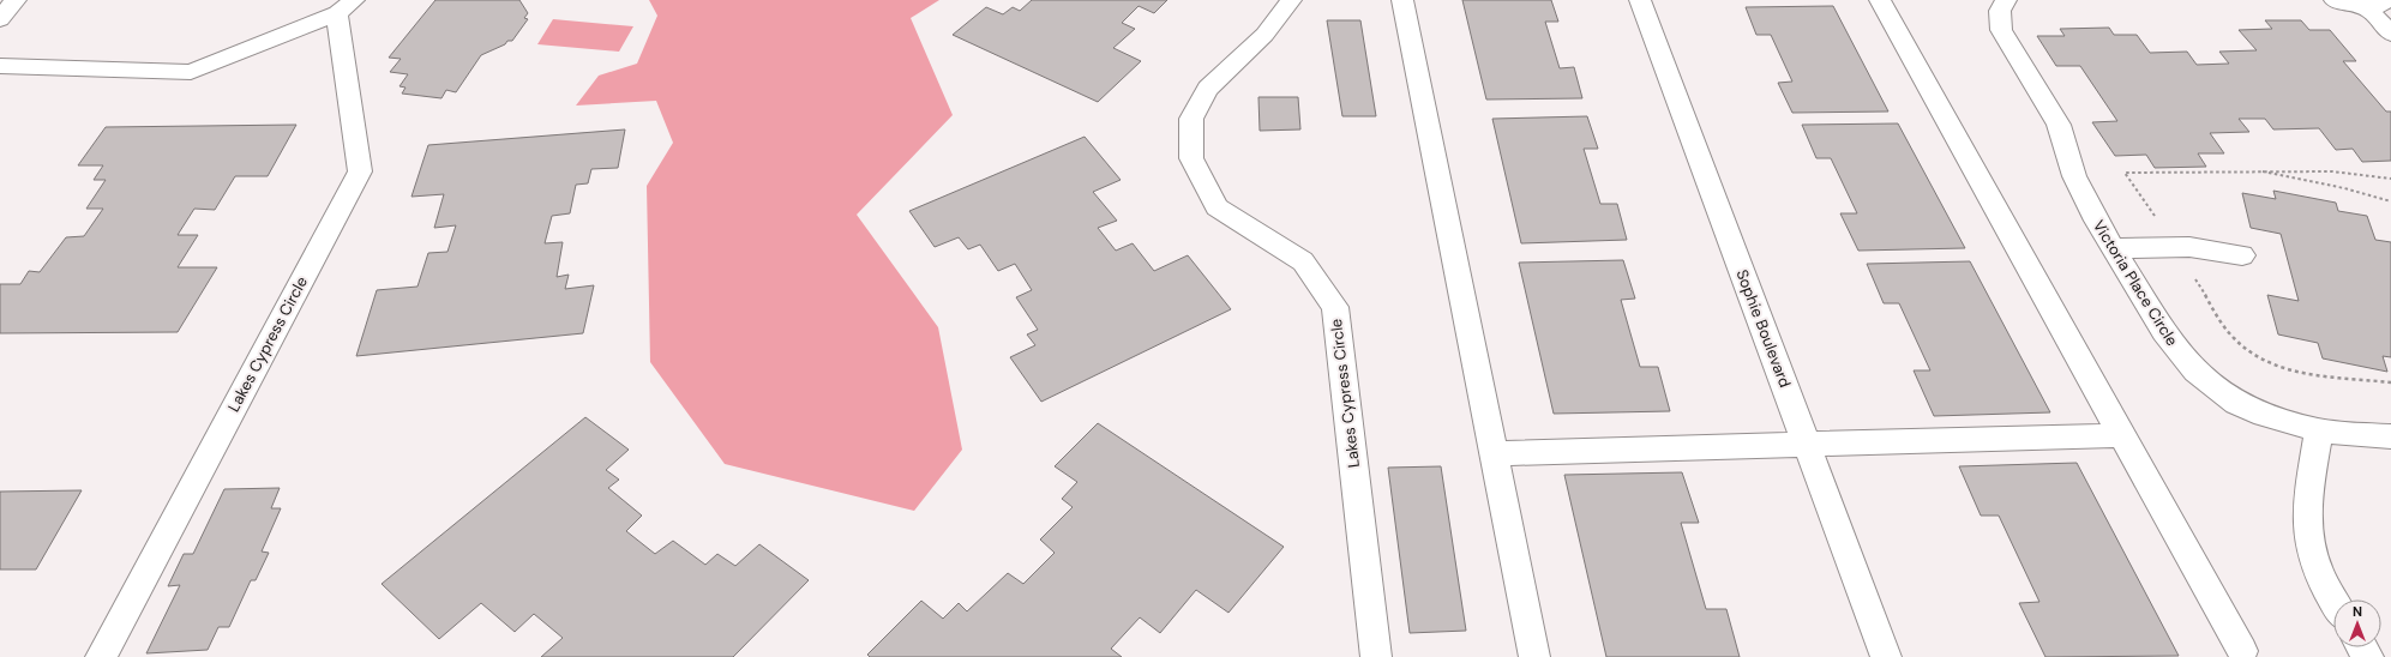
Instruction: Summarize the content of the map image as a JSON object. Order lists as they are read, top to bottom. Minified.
{"streets":{"street":["Victoria Place Circle","Sophie Boulevard","Lakes Cypress Circle"]},"north":"top"}
